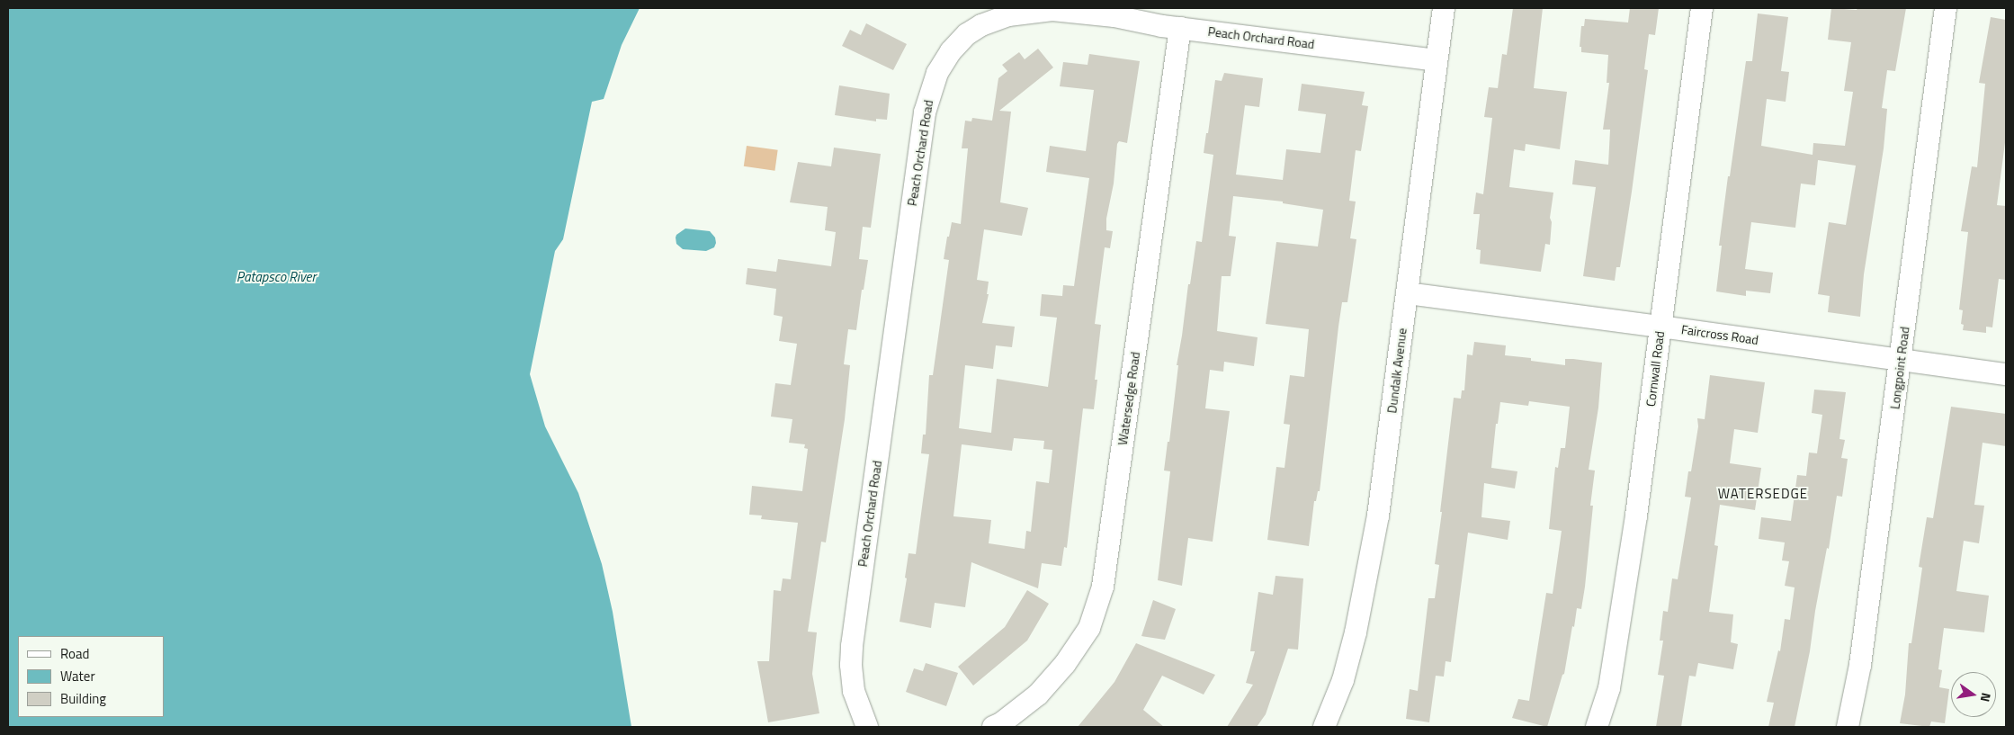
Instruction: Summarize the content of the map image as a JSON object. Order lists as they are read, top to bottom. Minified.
{"streets":{"street":["Peach Orchard Road","Faircross Road","Longpoint Road","Cornwall Road","Dundalk Avenue","Watersedge Road"]},"crossings":[["Peach Orchard Road","Dundalk Avenue"],["Peach Orchard Road","Watersedge Road"],["Faircross Road","Longpoint Road"],["Faircross Road","Cornwall Road"],["Faircross Road","Dundalk Avenue"]],"districts":["WATERSEDGE"],"water":["Patapsco River"],"legend":["Road","Water","Building"],"north":"right"}
